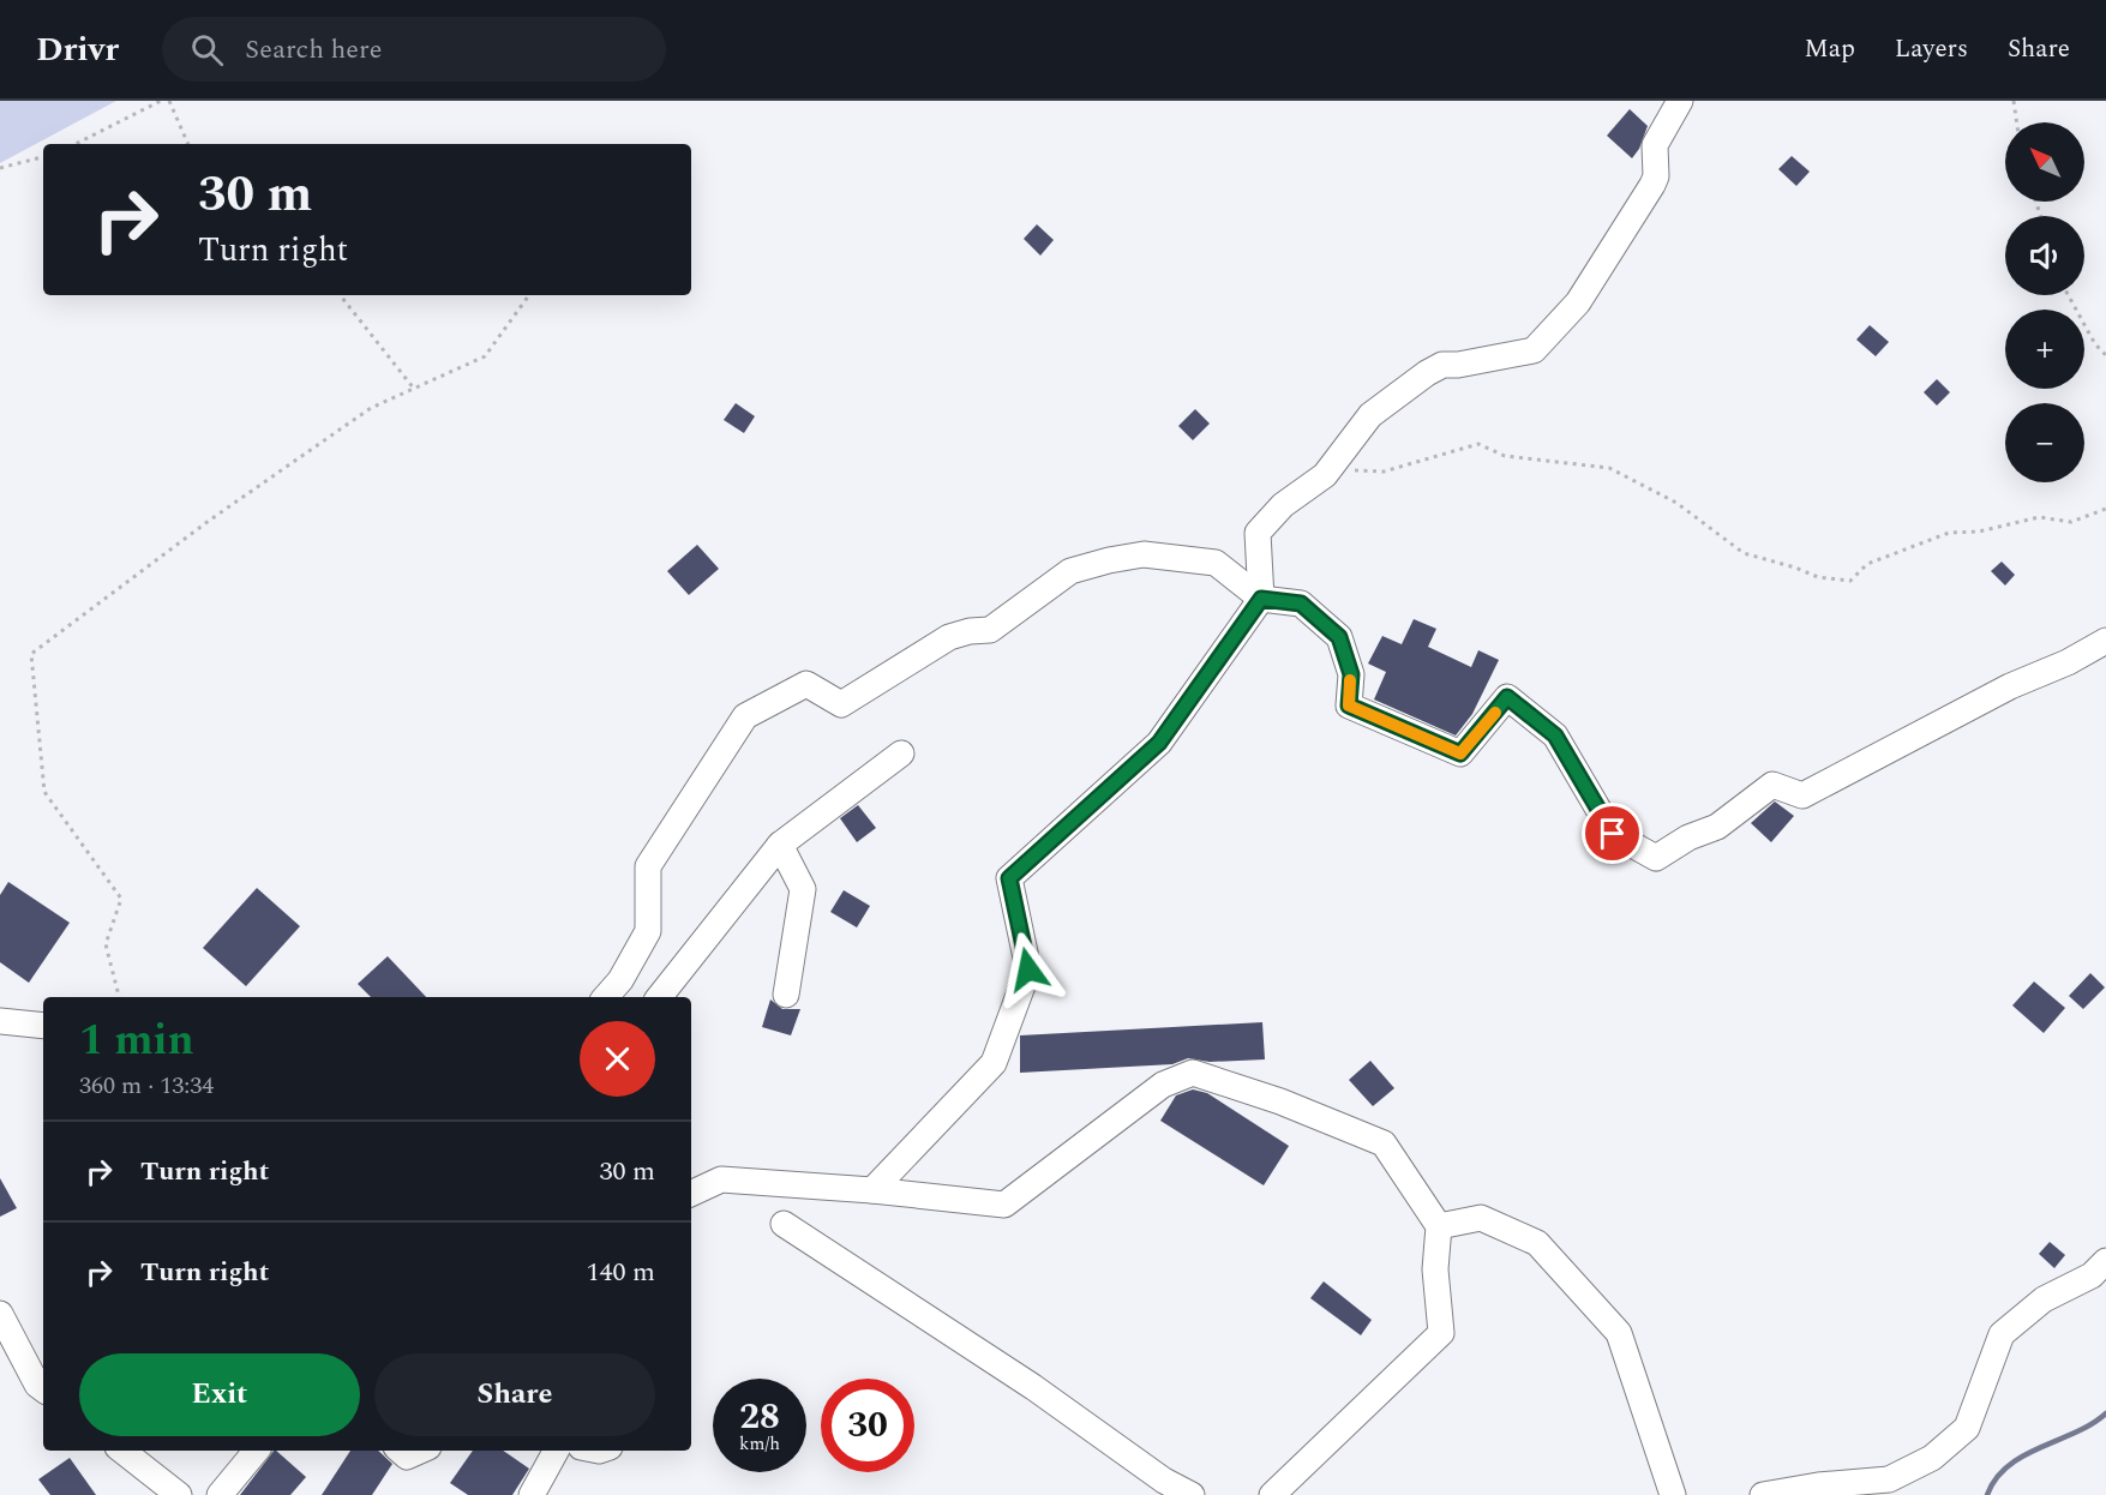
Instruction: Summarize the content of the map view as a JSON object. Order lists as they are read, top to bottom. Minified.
{"north":"top left","page":{"header":"Drivr","search":"Search here","nav":["Map","Layers","Share"],"map_buttons":["+","−"],"turn":["30 m","Turn right"],"heading":["1 min","360 m · 13:34"],"list":[{"name":"Turn right","value":"30 m"},{"name":"Turn right","value":"140 m"}],"buttons":["Exit","Share"],"speed":"28 km/h","limit":"30"}}
